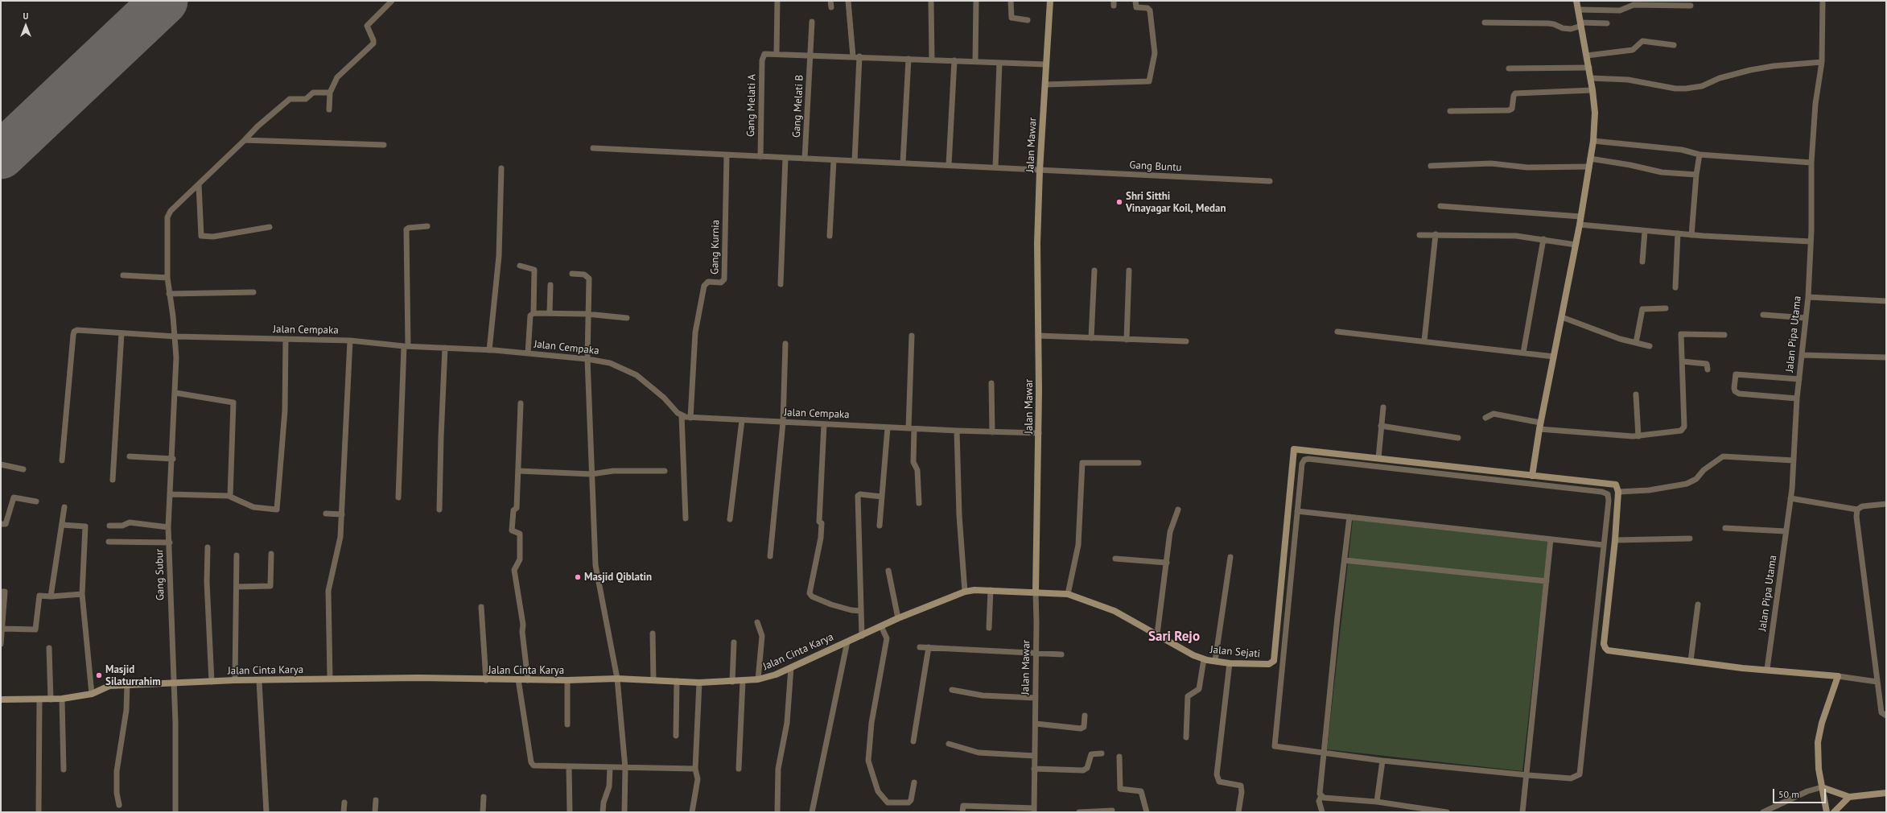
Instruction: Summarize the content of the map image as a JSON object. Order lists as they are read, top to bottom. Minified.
{"streets":{"street":["Gang Melati A","Gang Melati B","Jalan Mawar","Gang Buntu","Gang Kurnia","Jalan Cempaka","Jalan Pipa Utama","Gang Subur","Jalan Cinta Karya","Jalan Sejati"]},"crossings":[["Gang Melati A","Gang Buntu"],["Gang Melati B","Gang Buntu"],["Jalan Mawar","Gang Buntu"],["Jalan Mawar","Jalan Cempaka"],["Jalan Mawar","Jalan Cinta Karya"],["Jalan Mawar","Jalan Sejati"],["Gang Buntu","Gang Kurnia"],["Gang Kurnia","Jalan Cempaka"],["Jalan Cempaka","Gang Subur"],["Gang Subur","Jalan Cinta Karya"],["Jalan Cinta Karya","Jalan Sejati"]],"districts":["Sari Rejo"],"places":["Shri Sitthi Vinayagar Koil, Medan","Masjid Qiblatin","Masjid Silaturrahim"],"scale_bar":"50 m","north":"top"}
